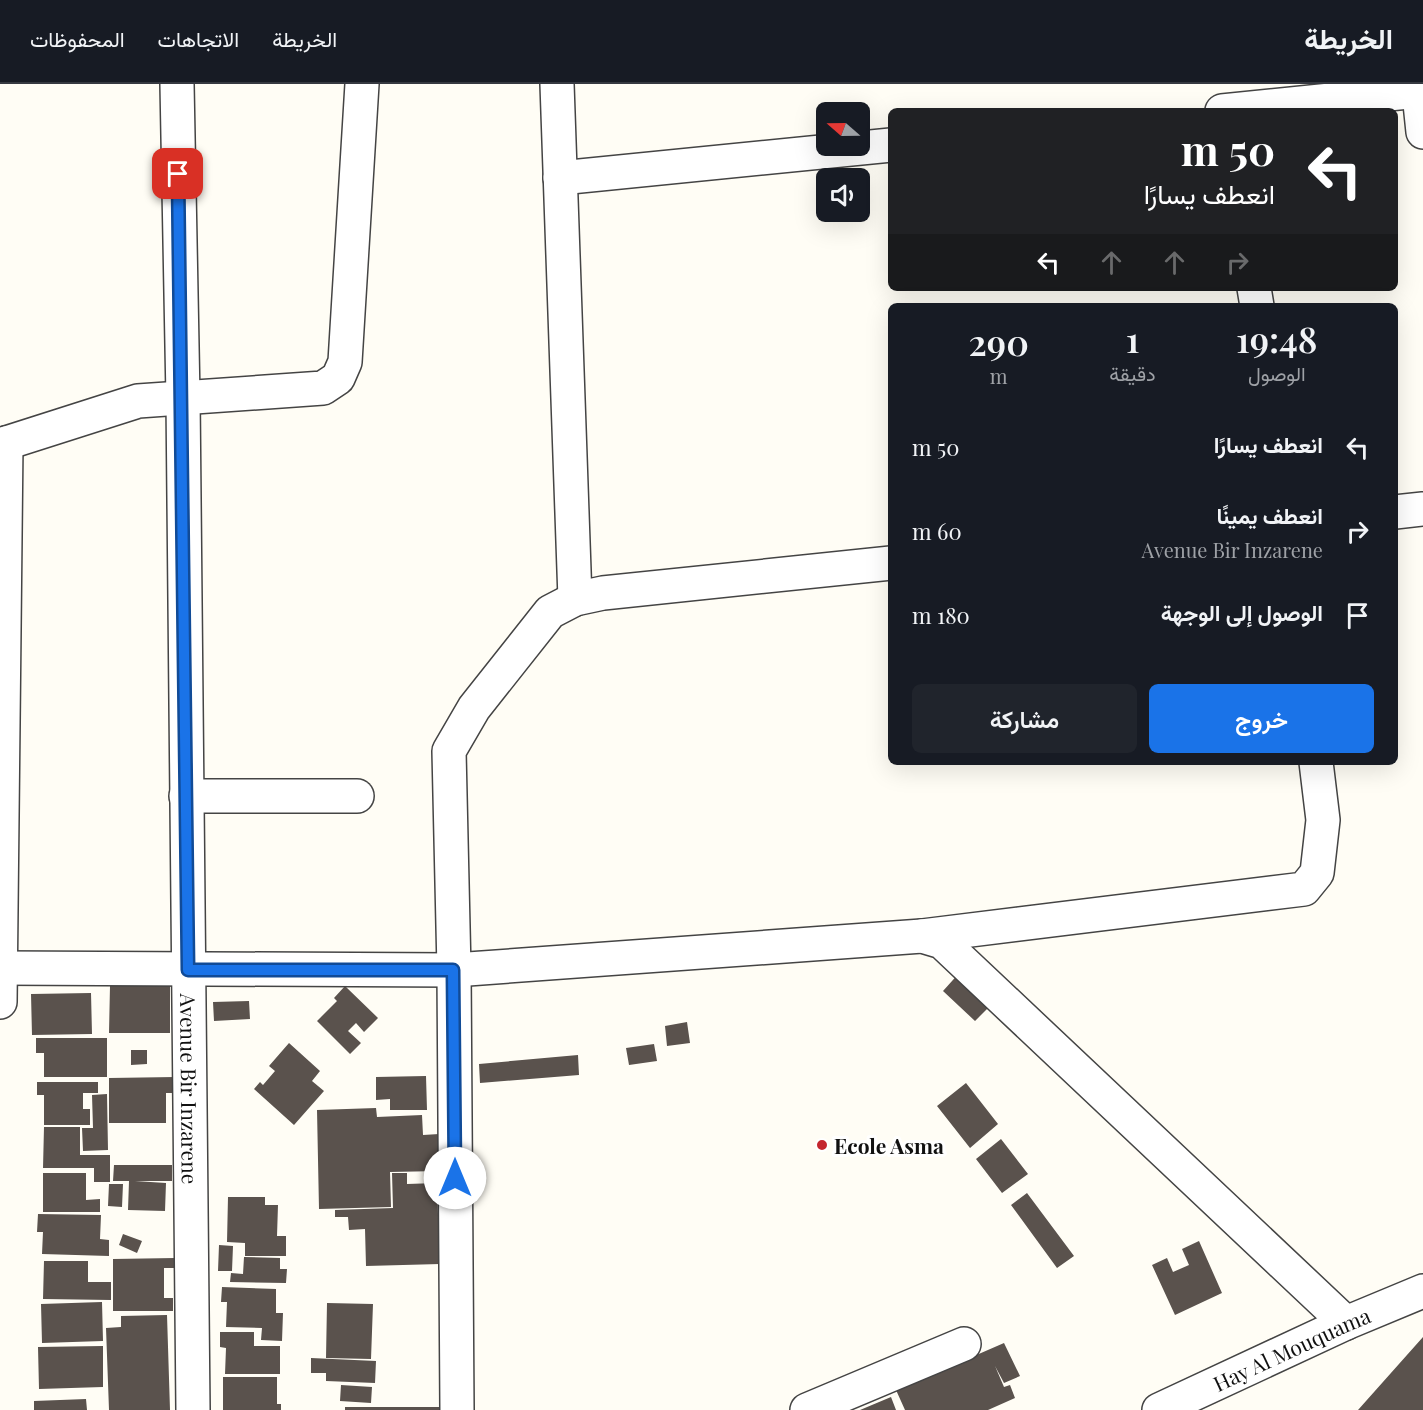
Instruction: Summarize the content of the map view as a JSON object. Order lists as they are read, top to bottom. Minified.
{"streets":{"street":["Avenue Bir Inzarene","Hay Al Mouquama"]},"places":["Ecole Asma"],"north":"left","page":{"header":"الخريطة","nav":["الخريطة","الاتجاهات","المحفوظات"],"turn":["50 m","انعطف يسارًا"],"eta":["19:48","الوصول","1","دقيقة","290","m"],"list":[{"name":"انعطف يسارًا","value":"50 m"},{"name":"انعطف يمينًا","note":"Avenue Bir Inzarene","value":"60 m"},{"name":"الوصول إلى الوجهة","value":"180 m"}],"buttons":["خروج","مشاركة"]}}
